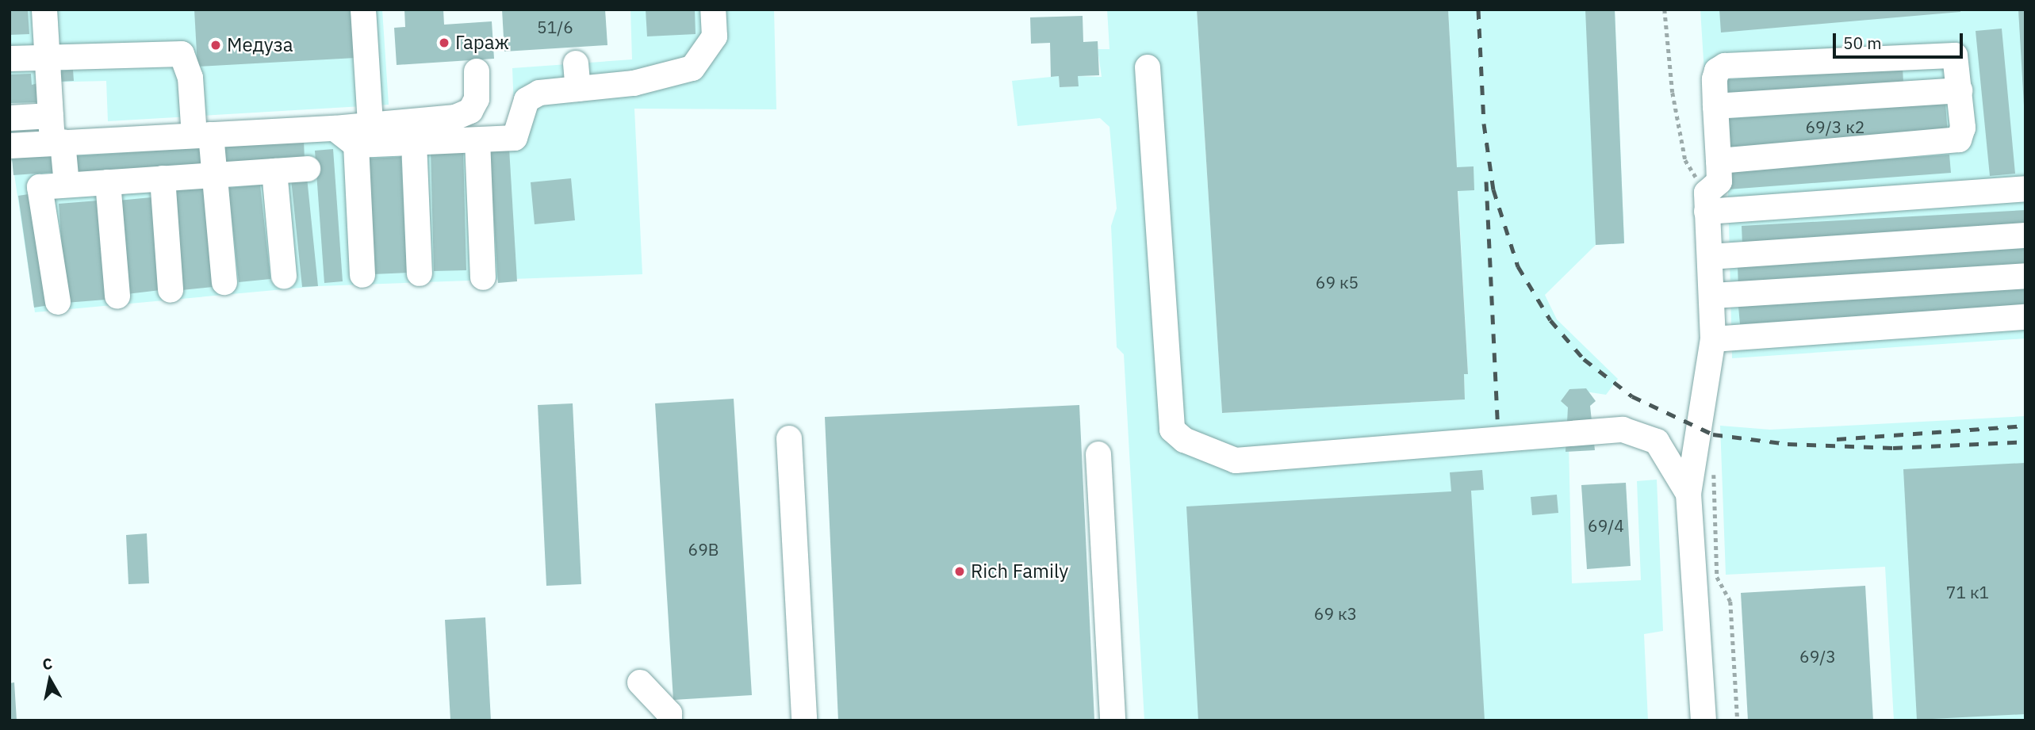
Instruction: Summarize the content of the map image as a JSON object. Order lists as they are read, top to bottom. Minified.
{"places":["Гараж","Медуза","Rich Family"],"house_numbers":["51/6","69/3 к2","69 к5","69/4","69В","71 к1","69 к3","69/3"],"scale_bar":"50 m","north":"top"}
